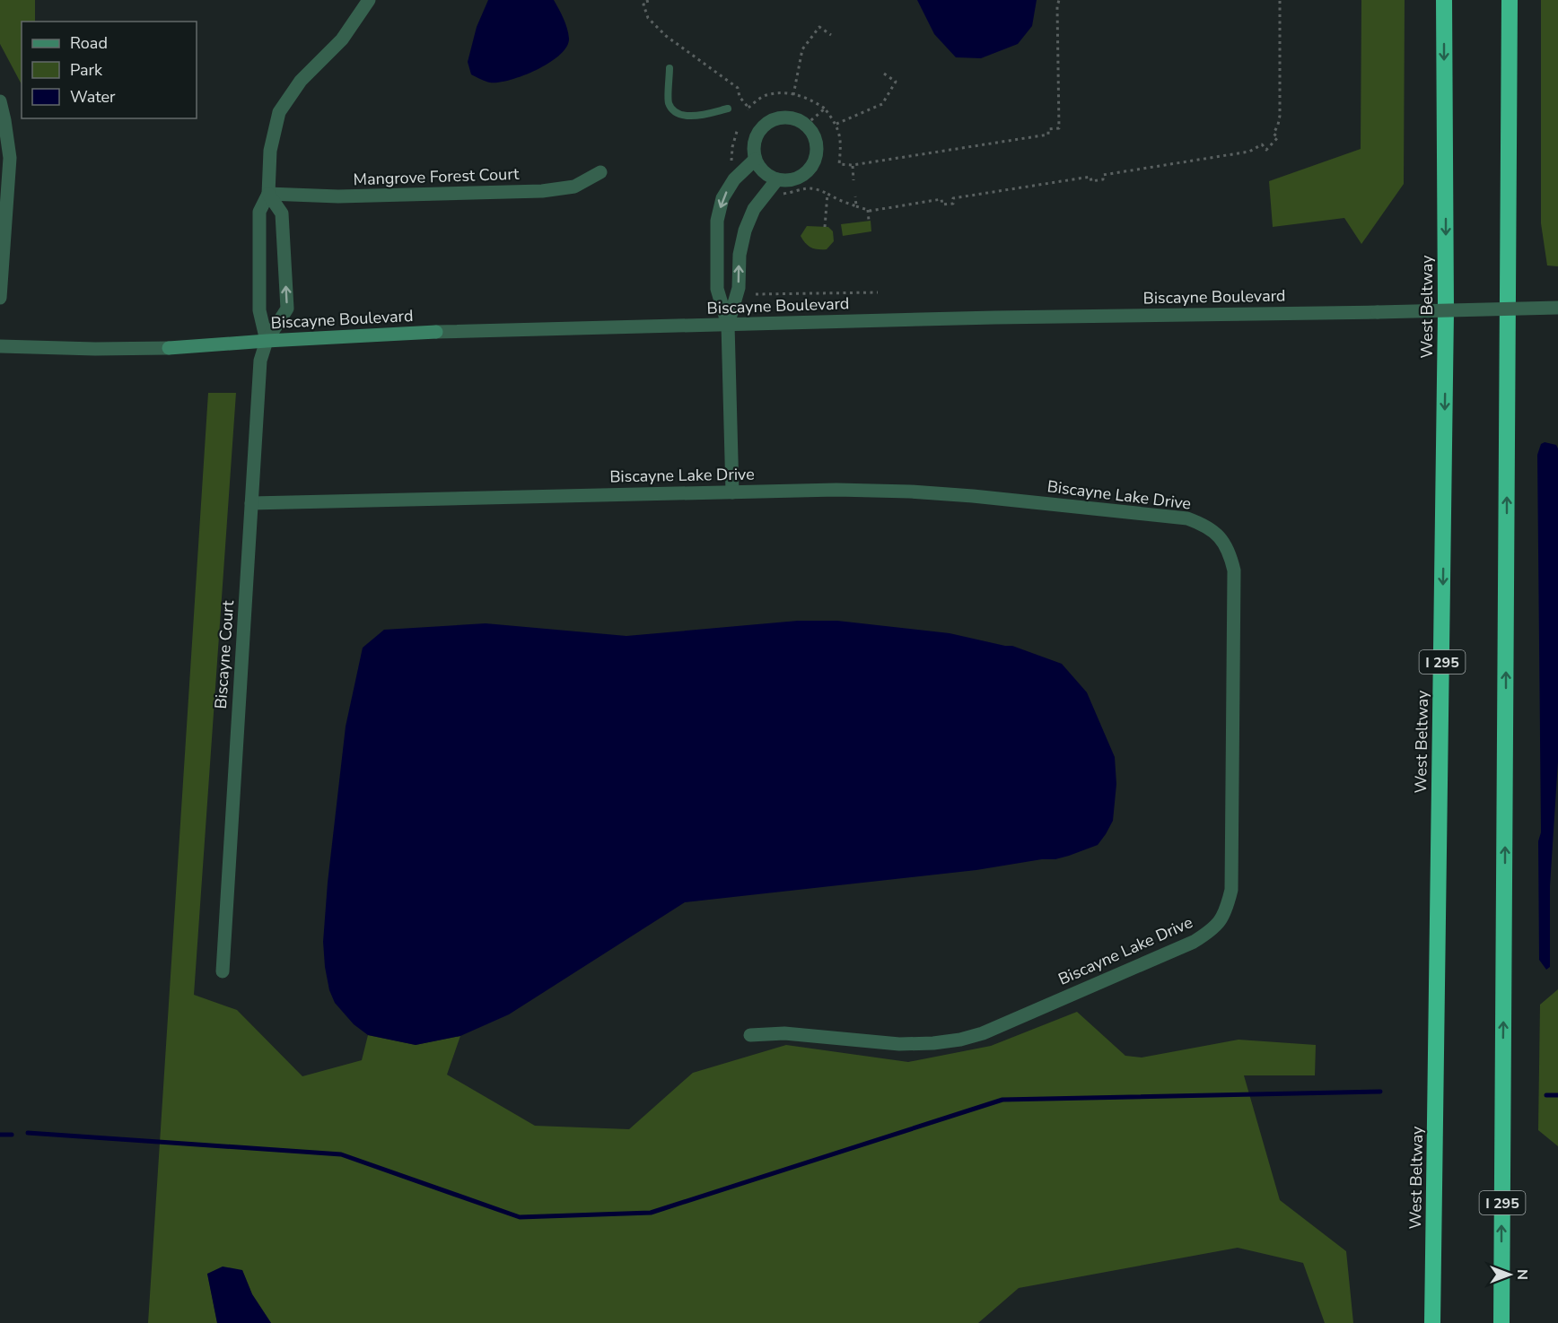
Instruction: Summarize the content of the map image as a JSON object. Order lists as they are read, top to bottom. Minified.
{"streets":{"highway":["West Beltway","I 295"],"main road":["Biscayne Boulevard"],"street":["Mangrove Forest Court","Biscayne Lake Drive","Biscayne Court"]},"crossings":[["Biscayne Boulevard","Biscayne Court"],["Biscayne Lake Drive","Biscayne Court"]],"legend":["Road","Park","Water"],"north":"right"}
